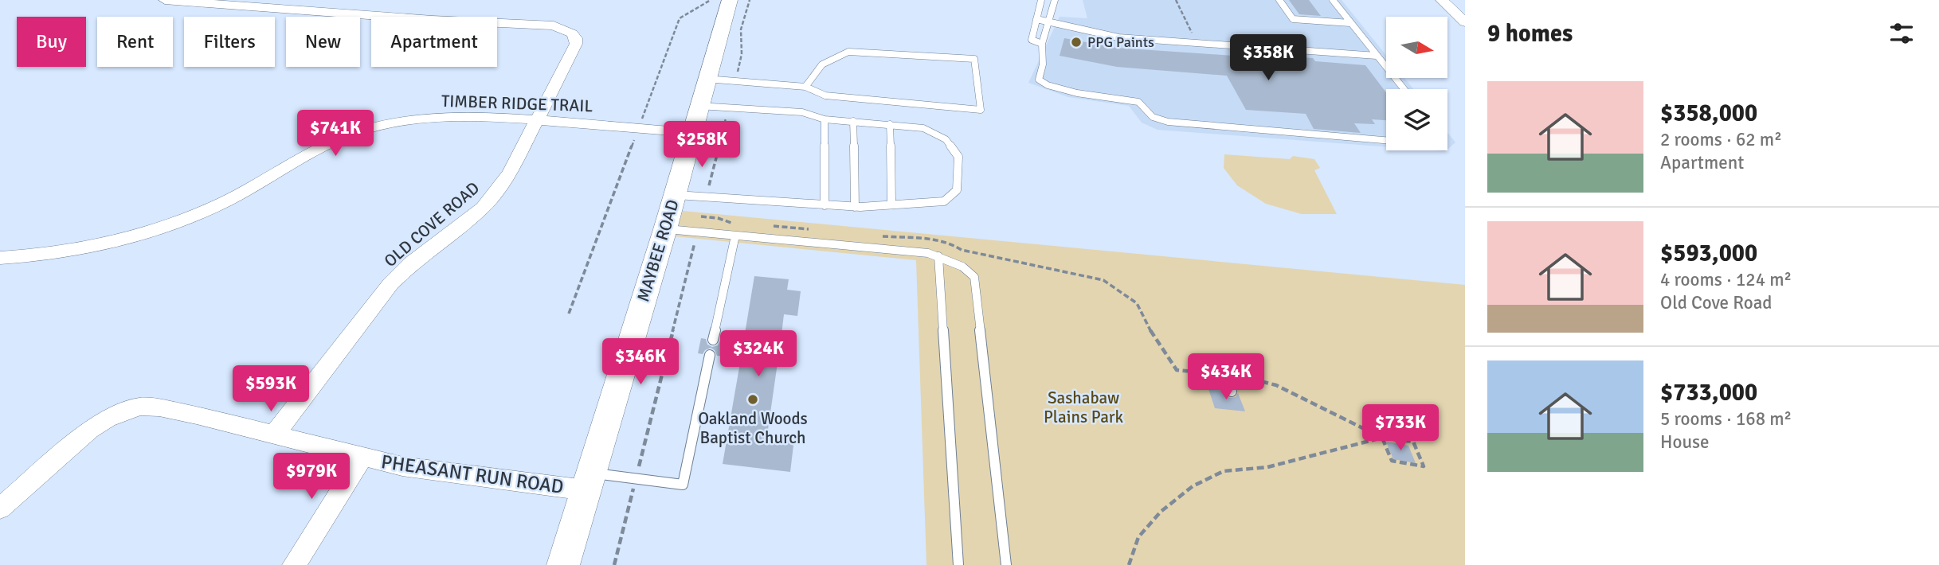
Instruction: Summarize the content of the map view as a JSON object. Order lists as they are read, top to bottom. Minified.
{"streets":{"main road":["MAYBEE ROAD"],"street":["TIMBER RIDGE TRAIL","OLD COVE ROAD","PHEASANT RUN ROAD"]},"crossings":[["TIMBER RIDGE TRAIL","OLD COVE ROAD"],["TIMBER RIDGE TRAIL","MAYBEE ROAD"],["OLD COVE ROAD","PHEASANT RUN ROAD"],["MAYBEE ROAD","PHEASANT RUN ROAD"]],"parks":["Sashabaw Plains Park"],"places":["PPG Paints","Oakland Woods Baptist Church"],"north":"right","page":{"heading":"9 homes","chip":["Buy","Rent","Filters","New","Apartment"],"price":["$358K","$741K","$258K","$324K","$346K","$434K","$593K","$733K","$979K"],"list":[{"name":"$358,000","note":"2 rooms · 62 m² · Apartment"},{"name":"$593,000","note":"4 rooms · 124 m² · Old Cove Road"},{"name":"$733,000","note":"5 rooms · 168 m² · House"}]}}
